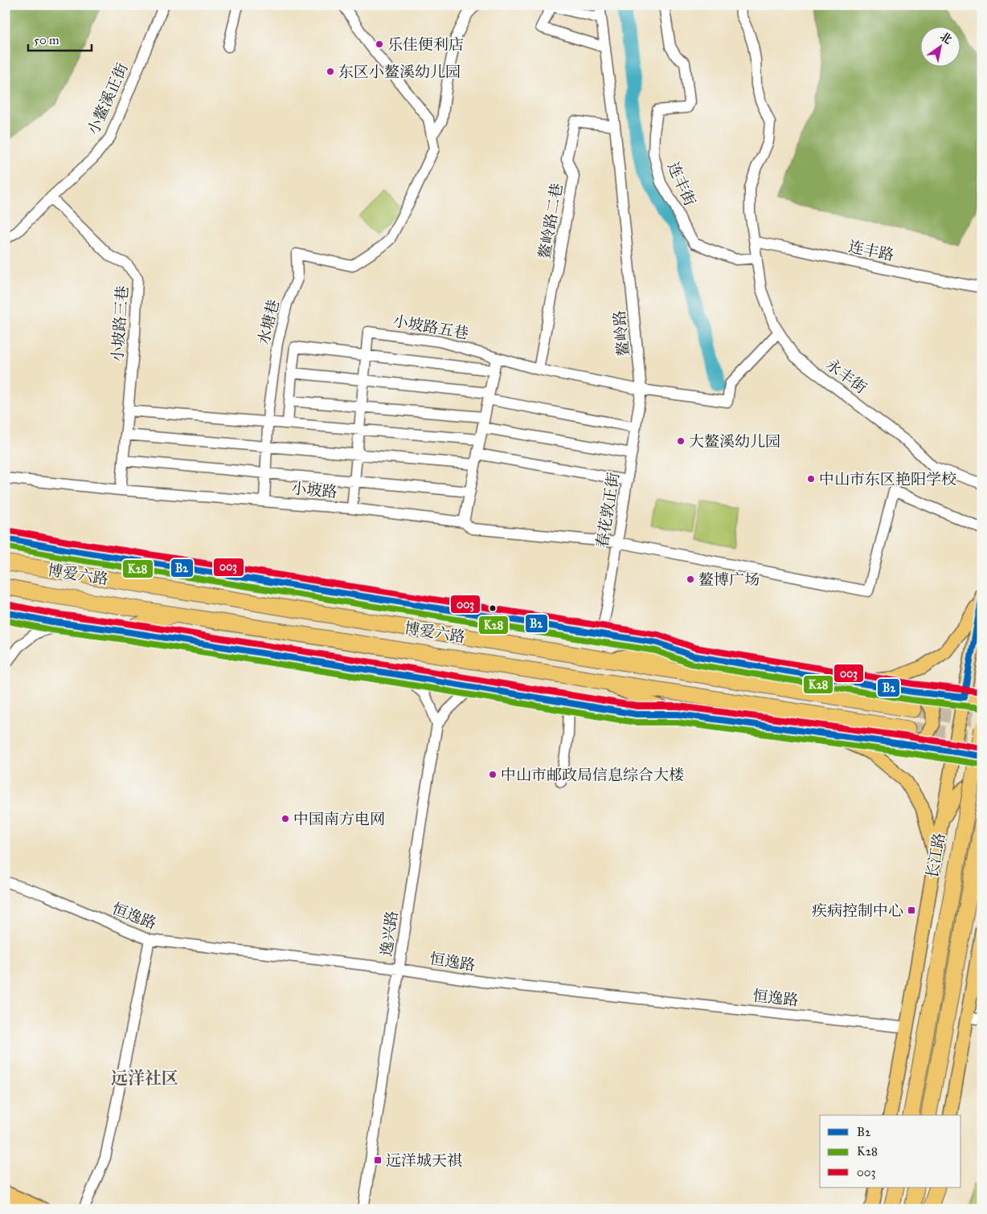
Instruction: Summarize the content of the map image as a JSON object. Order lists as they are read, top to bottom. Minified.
{"streets":{"highway":["博爱六路","长江路"],"street":["小鳌溪正街","连丰街","鳌岭路二巷","连丰路","水塘巷","小坡路三巷","小坡路五巷","鳌岭路","永丰街","小坡路","春花敦正街","恒逸路","逸兴路"]},"crossings":[["小鳌溪正街","小坡路三巷"],["连丰街","永丰街"],["鳌岭路二巷","鳌岭路"],["连丰路","永丰街"],["水塘巷","小坡路"],["小坡路三巷","小坡路"],["小坡路五巷","小坡路"],["鳌岭路","春花敦正街"],["小坡路","春花敦正街"],["春花敦正街","博爱六路"],["博爱六路","长江路"],["长江路","恒逸路"],["恒逸路","逸兴路"]],"districts":["远洋社区"],"places":{"other":["乐佳便利店","东区小鳌溪幼儿园","大鳌溪幼儿园","中山市东区艳阳学校","鳌博广场","中山市邮政局信息综合大楼","中国南方电网"],"transit":["疾病控制中心","远洋城天祺"]},"lines":["transit line 003","transit line B2","transit line K28"],"legend":["B2","K28","003"],"scale_bar":"50 m","north":"top right"}
